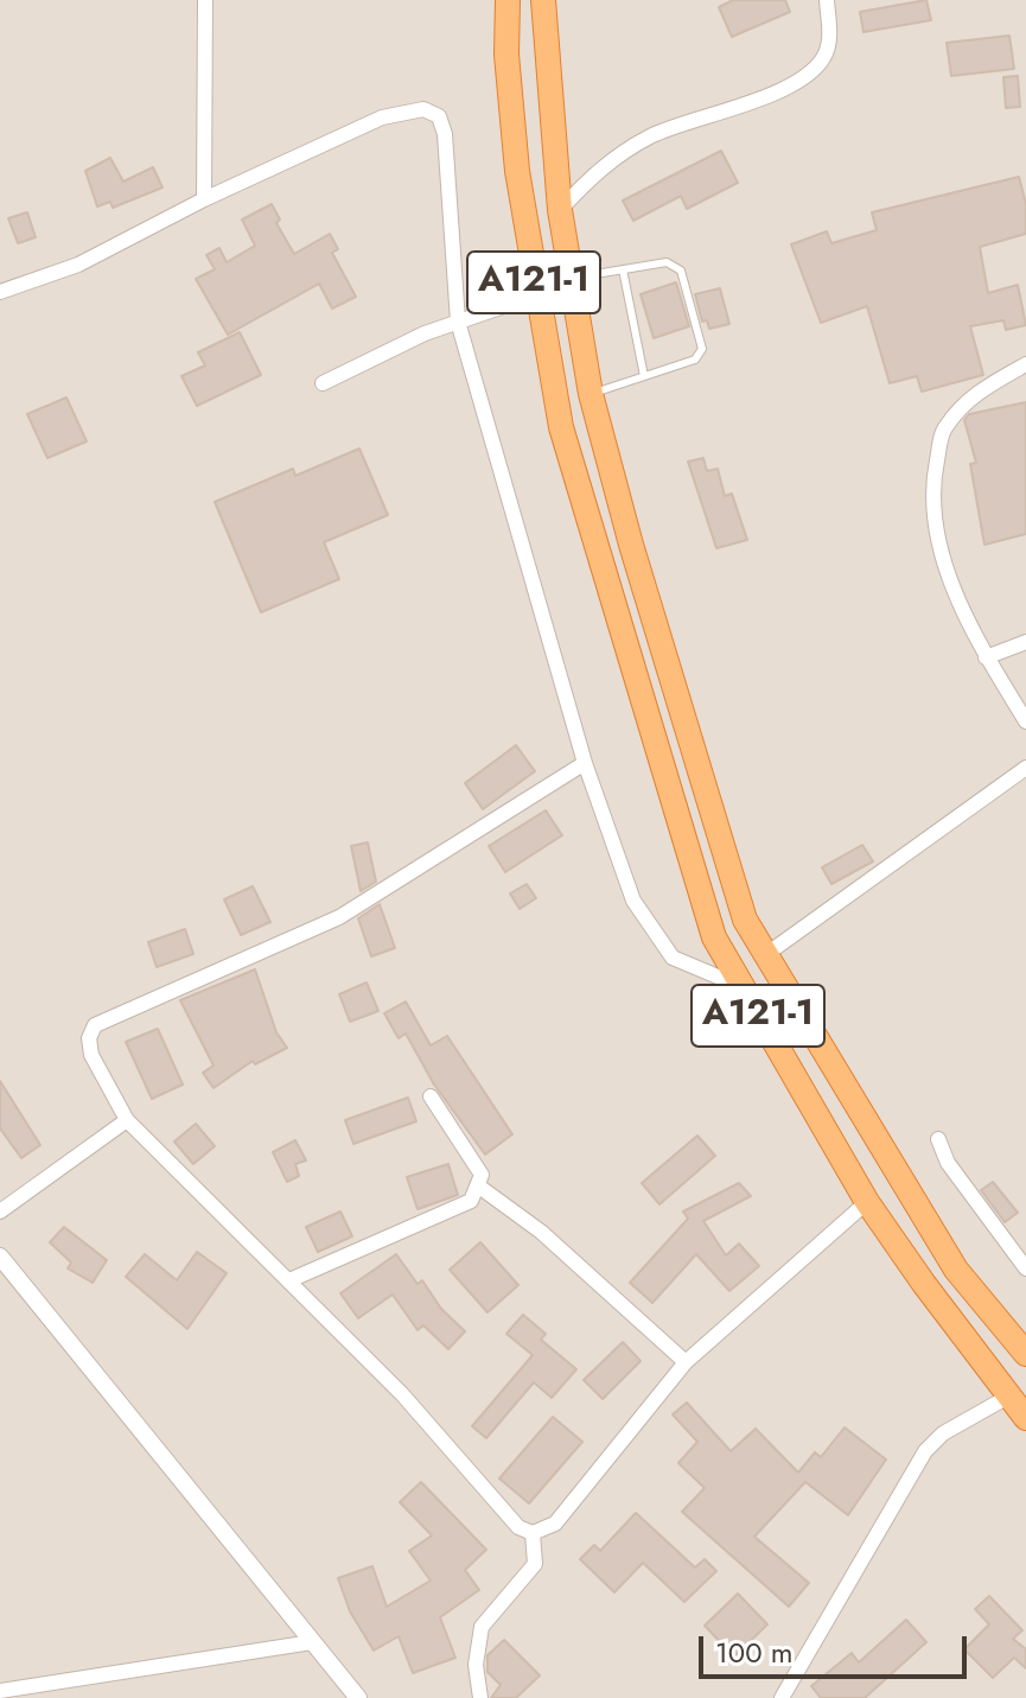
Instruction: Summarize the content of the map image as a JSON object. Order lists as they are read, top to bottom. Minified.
{"streets":{"highway":["A121-1"]},"scale_bar":"100 m"}
